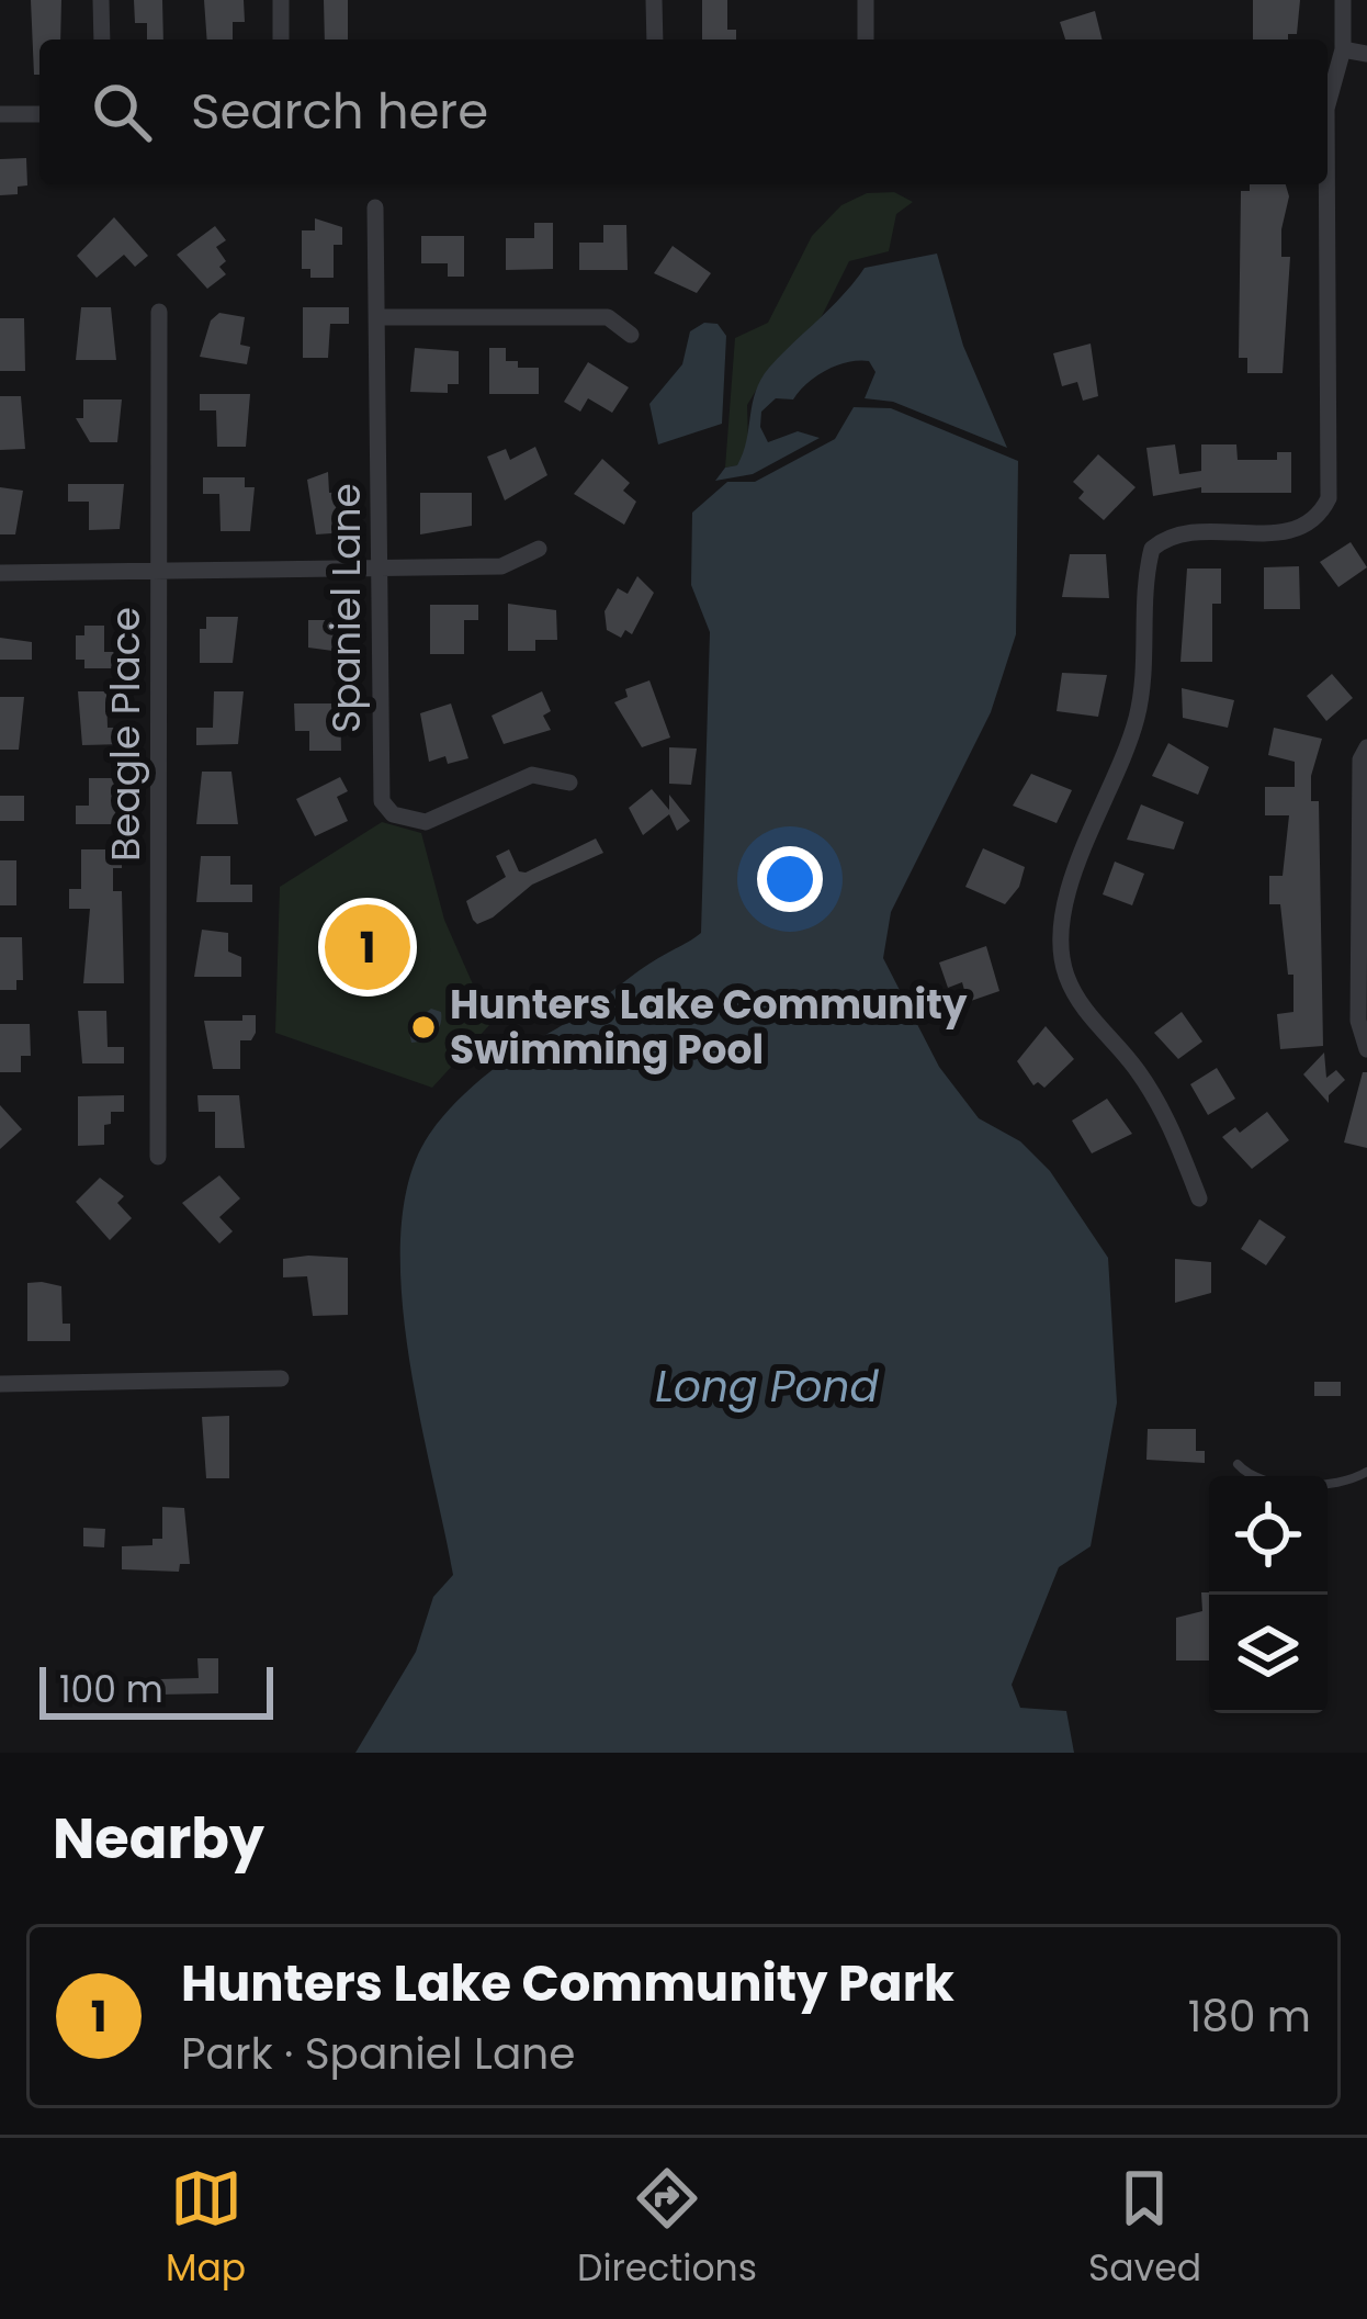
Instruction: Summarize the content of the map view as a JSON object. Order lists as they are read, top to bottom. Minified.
{"streets":{"street":["Spaniel Lane","Beagle Place"]},"water":["Long Pond"],"places":["Hunters Lake Community Swimming Pool"],"scale_bar":"100 m","page":{"search":"Search here","pins":"1","scale":"100 m","heading":"Nearby","list":[{"mark":"1","name":"Hunters Lake Community Park","note":"Park · Spaniel Lane","value":"180 m"}],"nav":["Map","Directions","Saved"]}}
